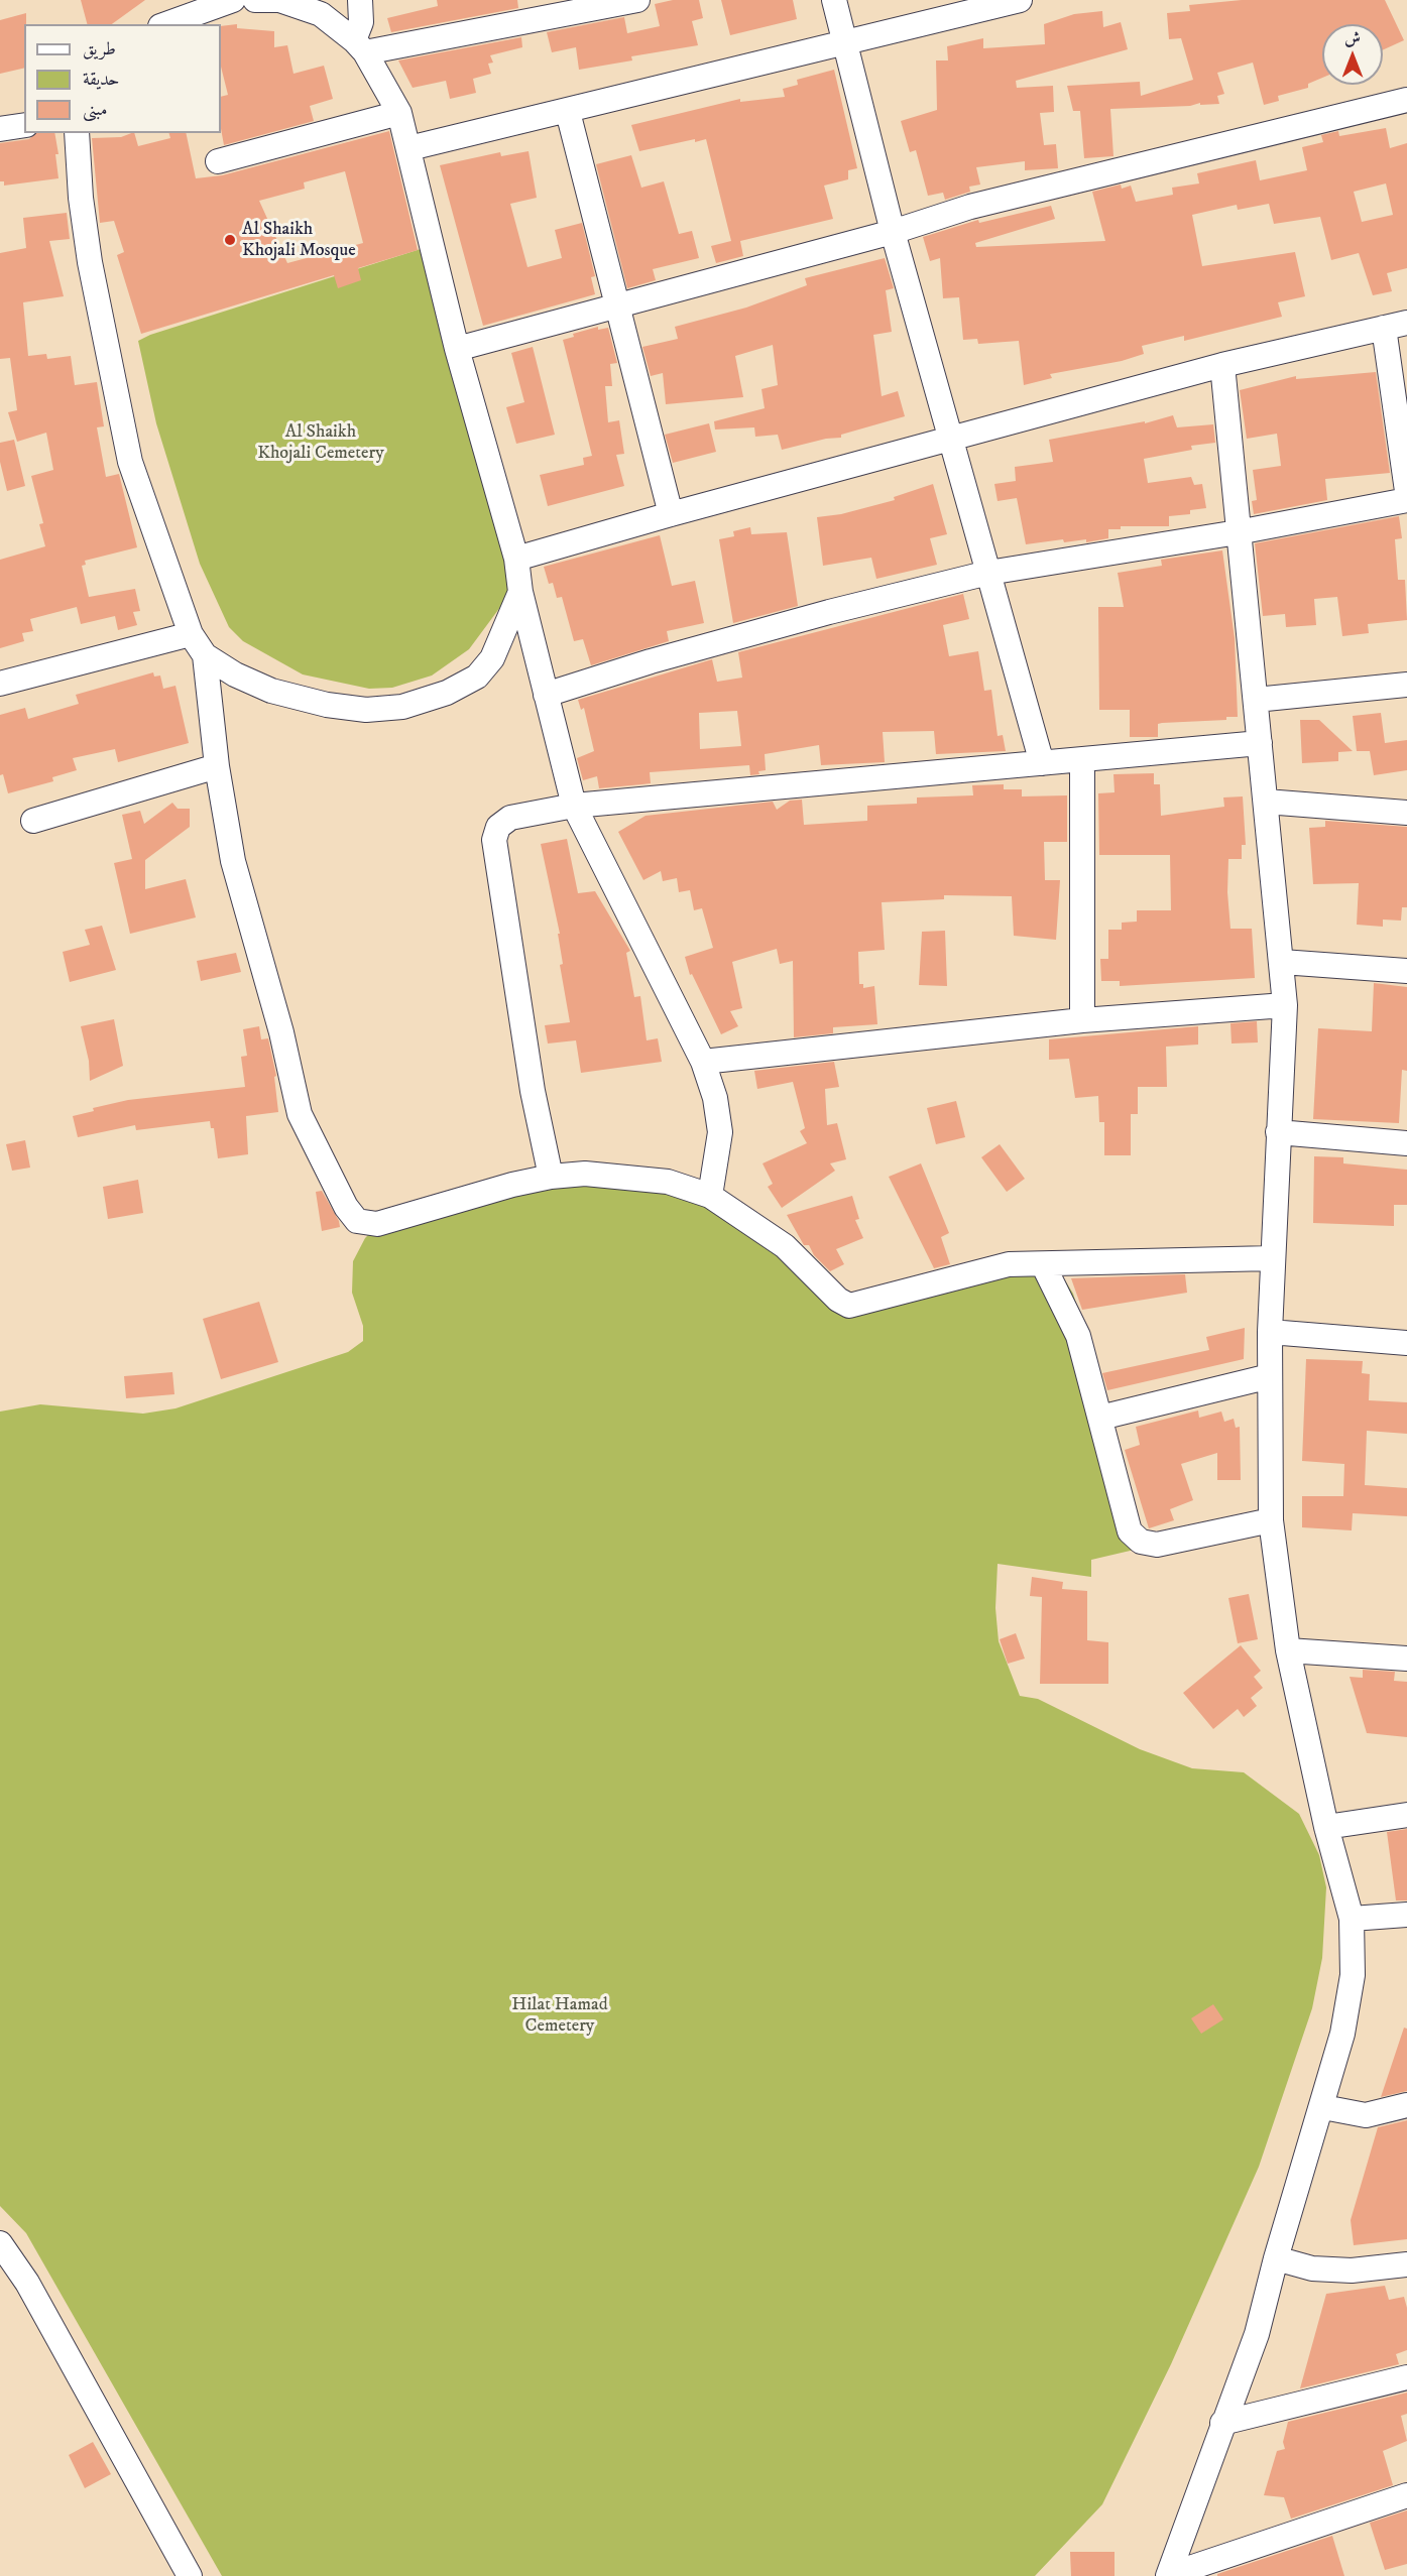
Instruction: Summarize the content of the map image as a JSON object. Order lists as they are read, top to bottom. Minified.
{"parks":["Al Shaikh Khojali Cemetery","Hilat Hamad Cemetery"],"places":["Al Shaikh Khojali Mosque"],"legend":["طريق","حديقة","مبنى"],"north":"top"}
